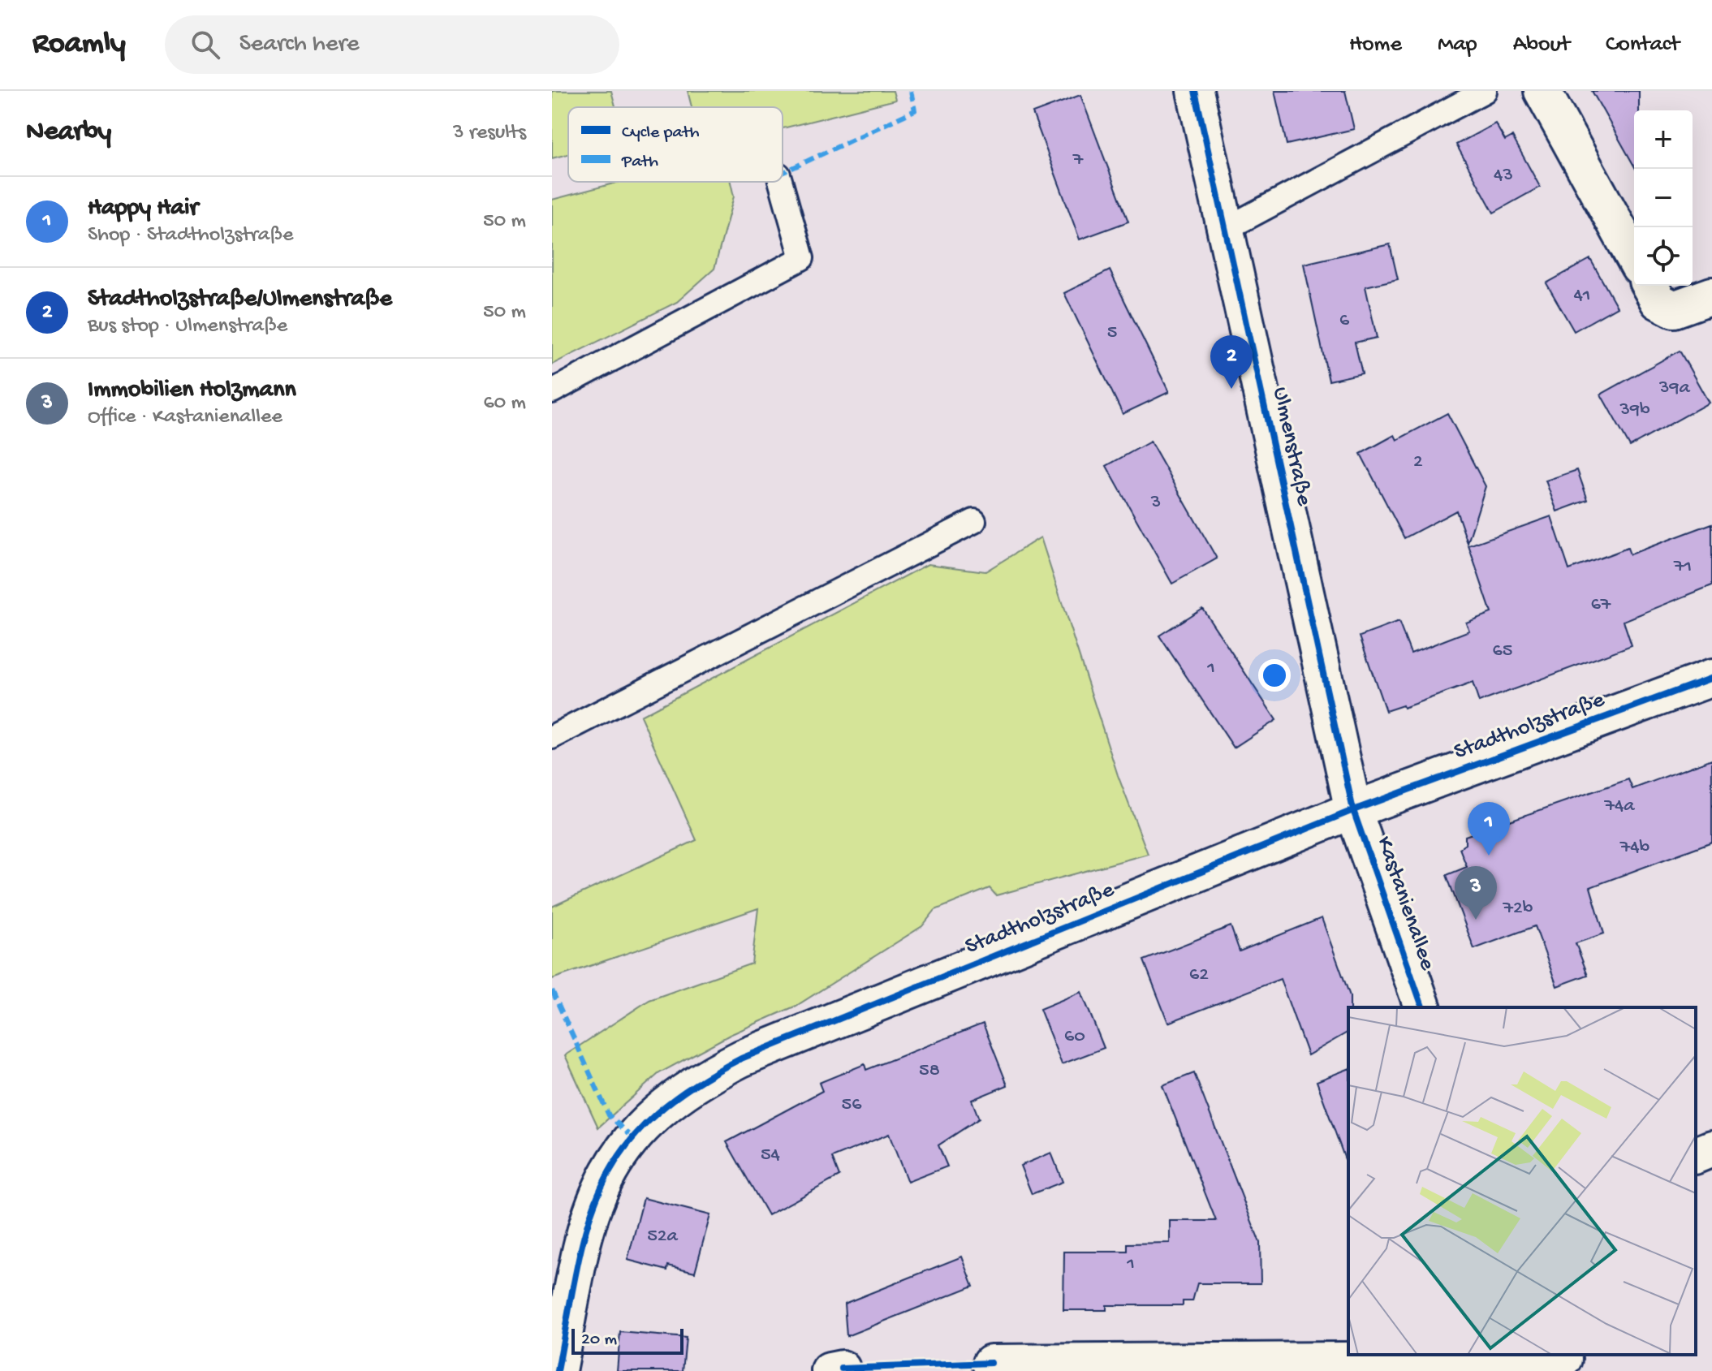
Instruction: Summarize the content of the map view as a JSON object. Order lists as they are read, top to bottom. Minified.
{"streets":{"street":["Ulmenstraße","Stadtholzstraße","Kastanienallee"]},"crossings":[["Ulmenstraße","Stadtholzstraße"],["Ulmenstraße","Kastanienallee"],["Stadtholzstraße","Kastanienallee"]],"house_numbers":["7","43","41","6","5","39a","39b","2","3","71","67","65","1","74a","74b","72b","62","60","58","56","54","52a","1"],"legend":["Cycle path","Path"],"scale_bar":"20 m","page":{"header":"Roamly","search":"Search here","nav":["Home","Map","About","Contact"],"heading":["Nearby","3 results"],"map_buttons":["+","−"],"list":[{"mark":"1","name":"Happy Hair","note":"Shop · Stadtholzstraße","value":"50 m"},{"mark":"2","name":"Stadtholzstraße/Ulmenstraße","note":"Bus stop · Ulmenstraße","value":"50 m"},{"mark":"3","name":"Immobilien Holzmann","note":"Office · Kastanienallee","value":"60 m"}],"pins":["2","1","3"],"scale":"20 m"}}
